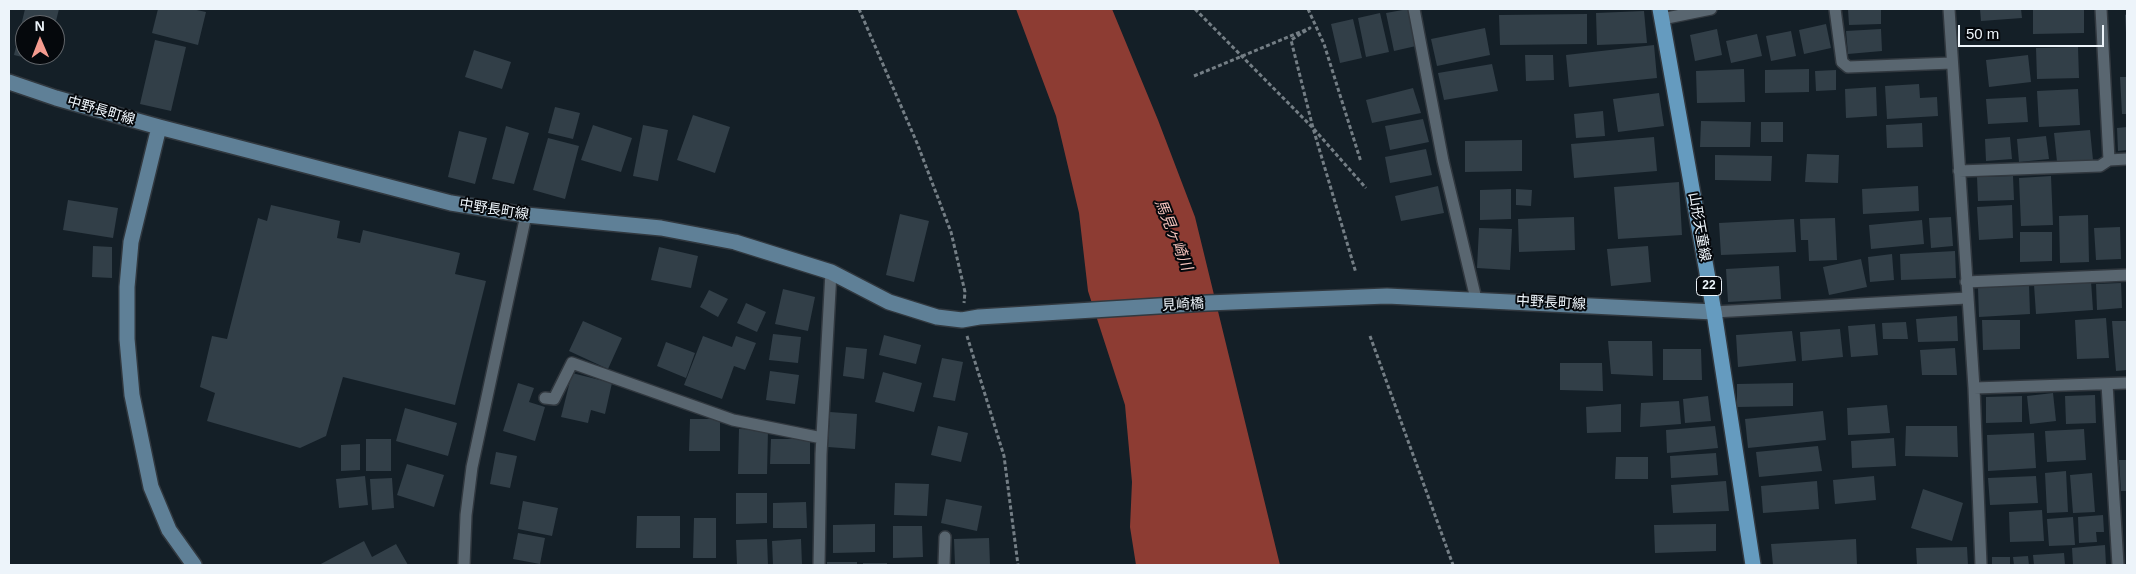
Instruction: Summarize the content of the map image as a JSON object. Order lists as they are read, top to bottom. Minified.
{"streets":{"main road":["中野長町線","山形天童線","22","見崎橋"]},"crossings":[["中野長町線","山形天童線"],["中野長町線","見崎橋"]],"water":["馬見ヶ崎川"],"scale_bar":"50 m","north":"top"}
